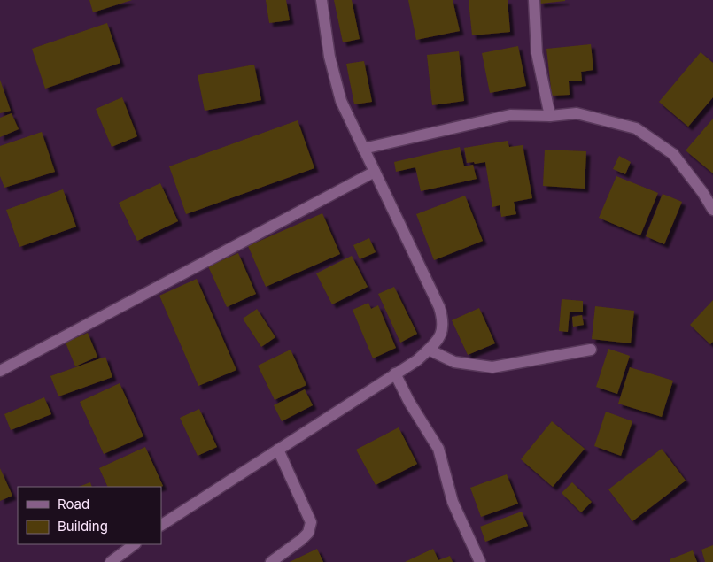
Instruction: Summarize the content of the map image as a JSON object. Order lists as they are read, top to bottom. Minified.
{"legend":["Road","Building"]}
